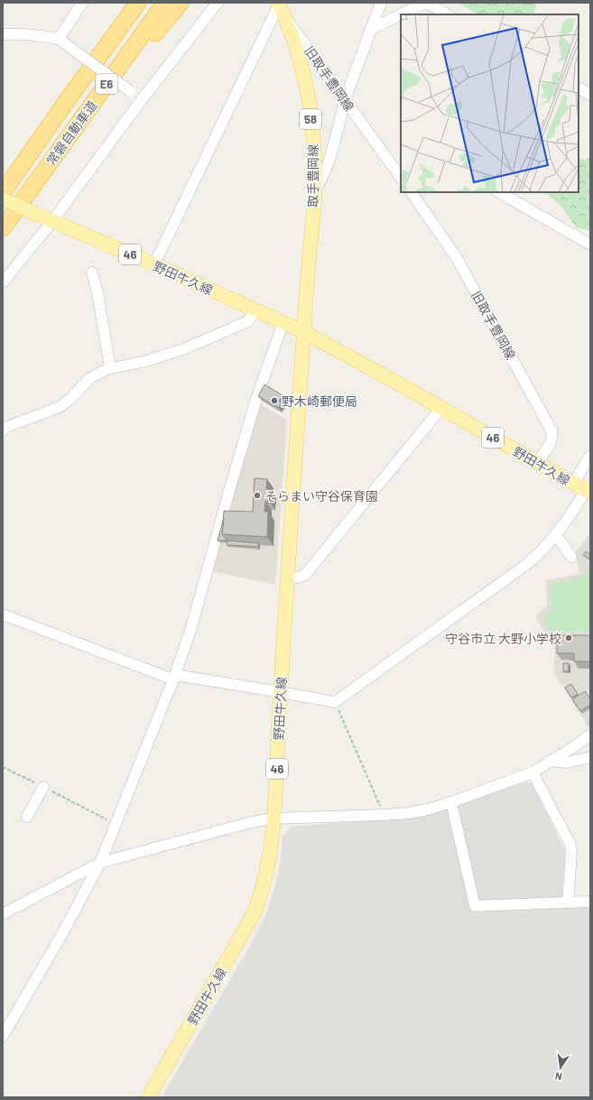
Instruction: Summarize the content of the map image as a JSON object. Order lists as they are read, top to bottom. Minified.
{"streets":{"highway":["E6","常磐自動車道"],"main road":["58","取手豊岡線","46","野田牛久線"],"street":["旧取手豊岡線"]},"crossings":[["旧取手豊岡線","取手豊岡線"],["旧取手豊岡線","野田牛久線"],["取手豊岡線","野田牛久線"]],"places":["野木崎郵便局","そらまい守谷保育園","守谷市立 大野小学校"],"north":"bottom"}
